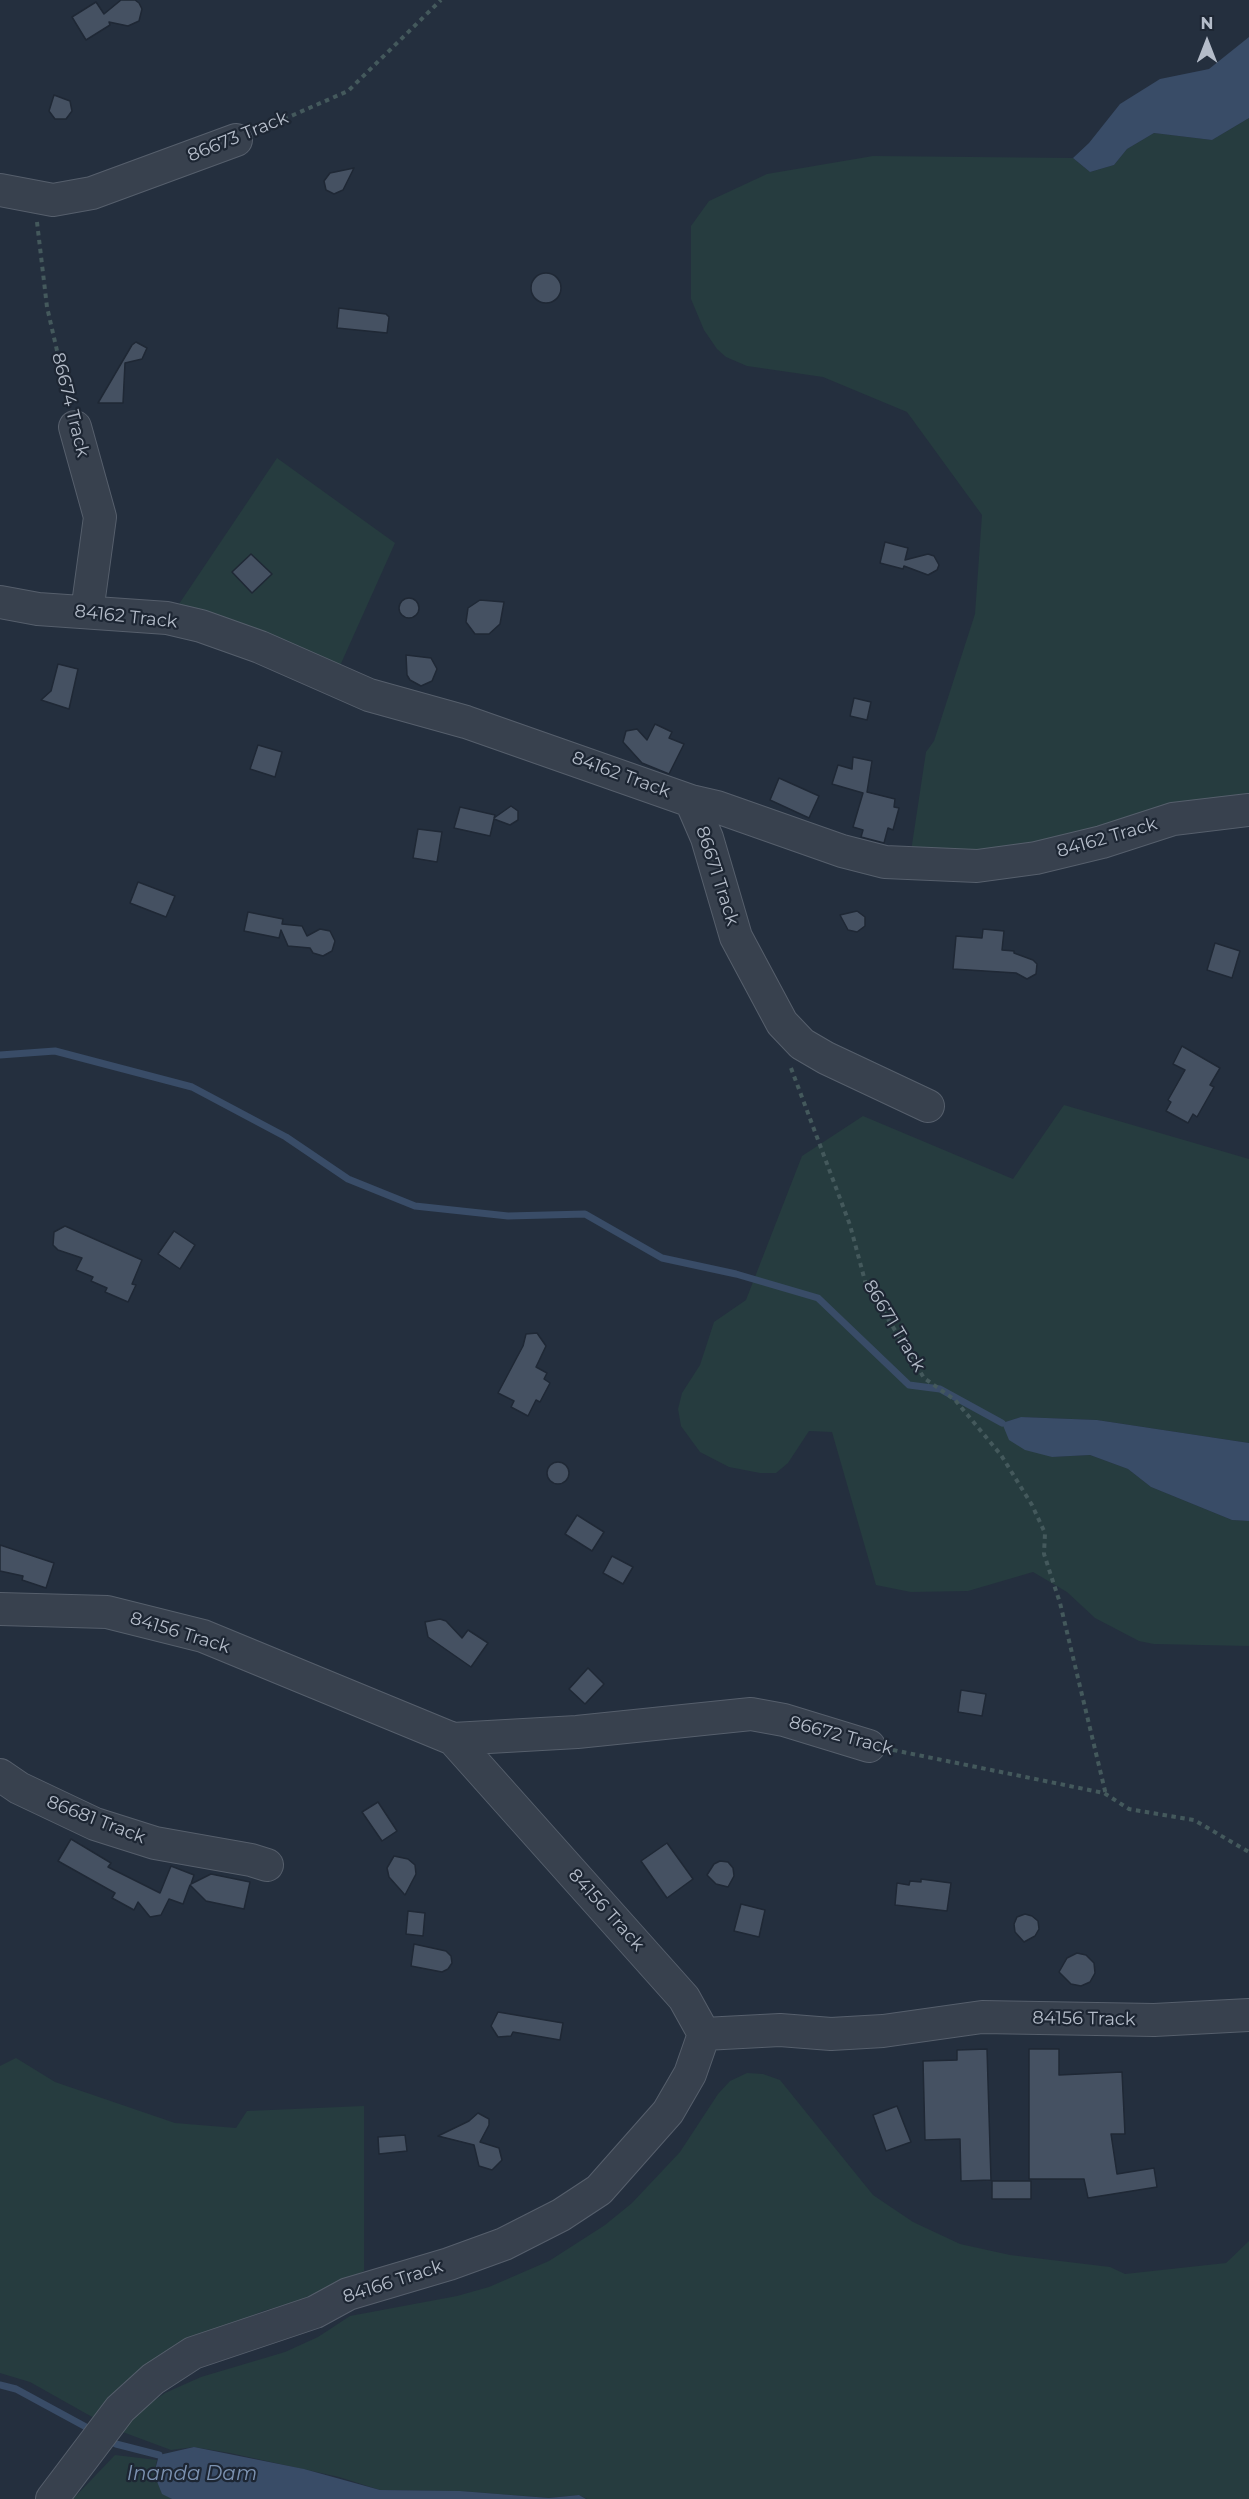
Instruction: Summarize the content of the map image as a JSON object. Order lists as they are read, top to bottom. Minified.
{"streets":{"street":["86673 Track","86674 Track","84162 Track","86671 Track","84156 Track","86672 Track","86681 Track","84166 Track"]},"crossings":[["86673 Track","86674 Track"],["86674 Track","84162 Track"],["84162 Track","86671 Track"],["86671 Track","86672 Track"],["84156 Track","86672 Track"],["84156 Track","84166 Track"]],"water":["Inanda Dam"],"north":"top"}
